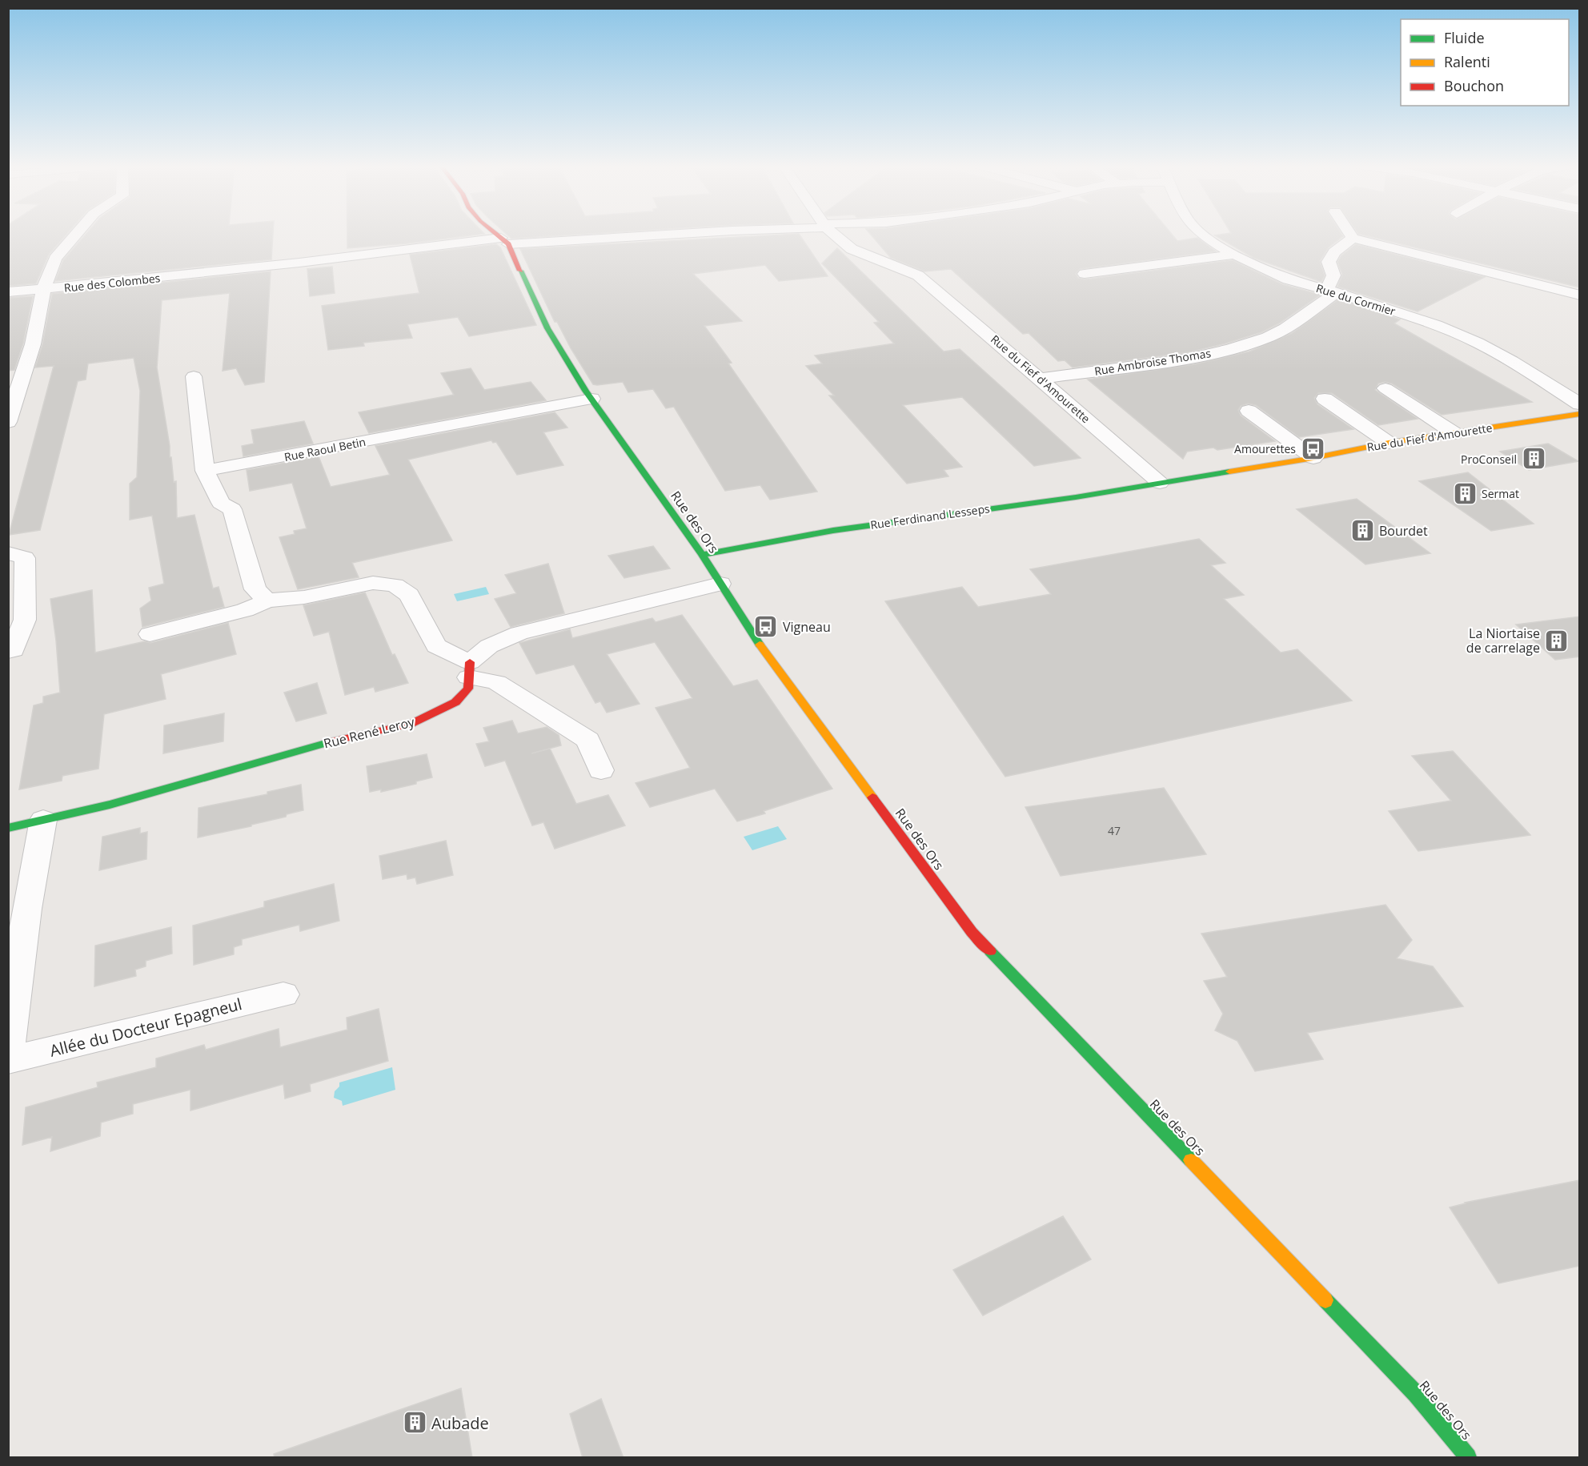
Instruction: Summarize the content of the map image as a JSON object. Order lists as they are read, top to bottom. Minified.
{"streets":{"street":["Rue des Colombes","Rue du Cormier","Rue Ambroise Thomas","Rue du Fief d'Amourette","Rue Raoul Betin","Rue Ferdinand Lesseps","Rue des Ors","Rue René Leroy","Allée du Docteur Epagneul"]},"crossings":[["Rue des Colombes","Rue des Ors"],["Rue du Cormier","Rue Ambroise Thomas"],["Rue Ambroise Thomas","Rue du Fief d'Amourette"],["Rue du Fief d'Amourette","Rue Ferdinand Lesseps"],["Rue Raoul Betin","Rue des Ors"],["Rue Ferdinand Lesseps","Rue des Ors"],["Rue des Ors","Rue René Leroy"]],"places":{"bus stop":["Amourettes","Vigneau"],"building":["ProConseil","Sermat","Bourdet","La Niortaise de carrelage","Aubade"]},"house_numbers":["47"],"legend":["Fluide","Ralenti","Bouchon"]}
